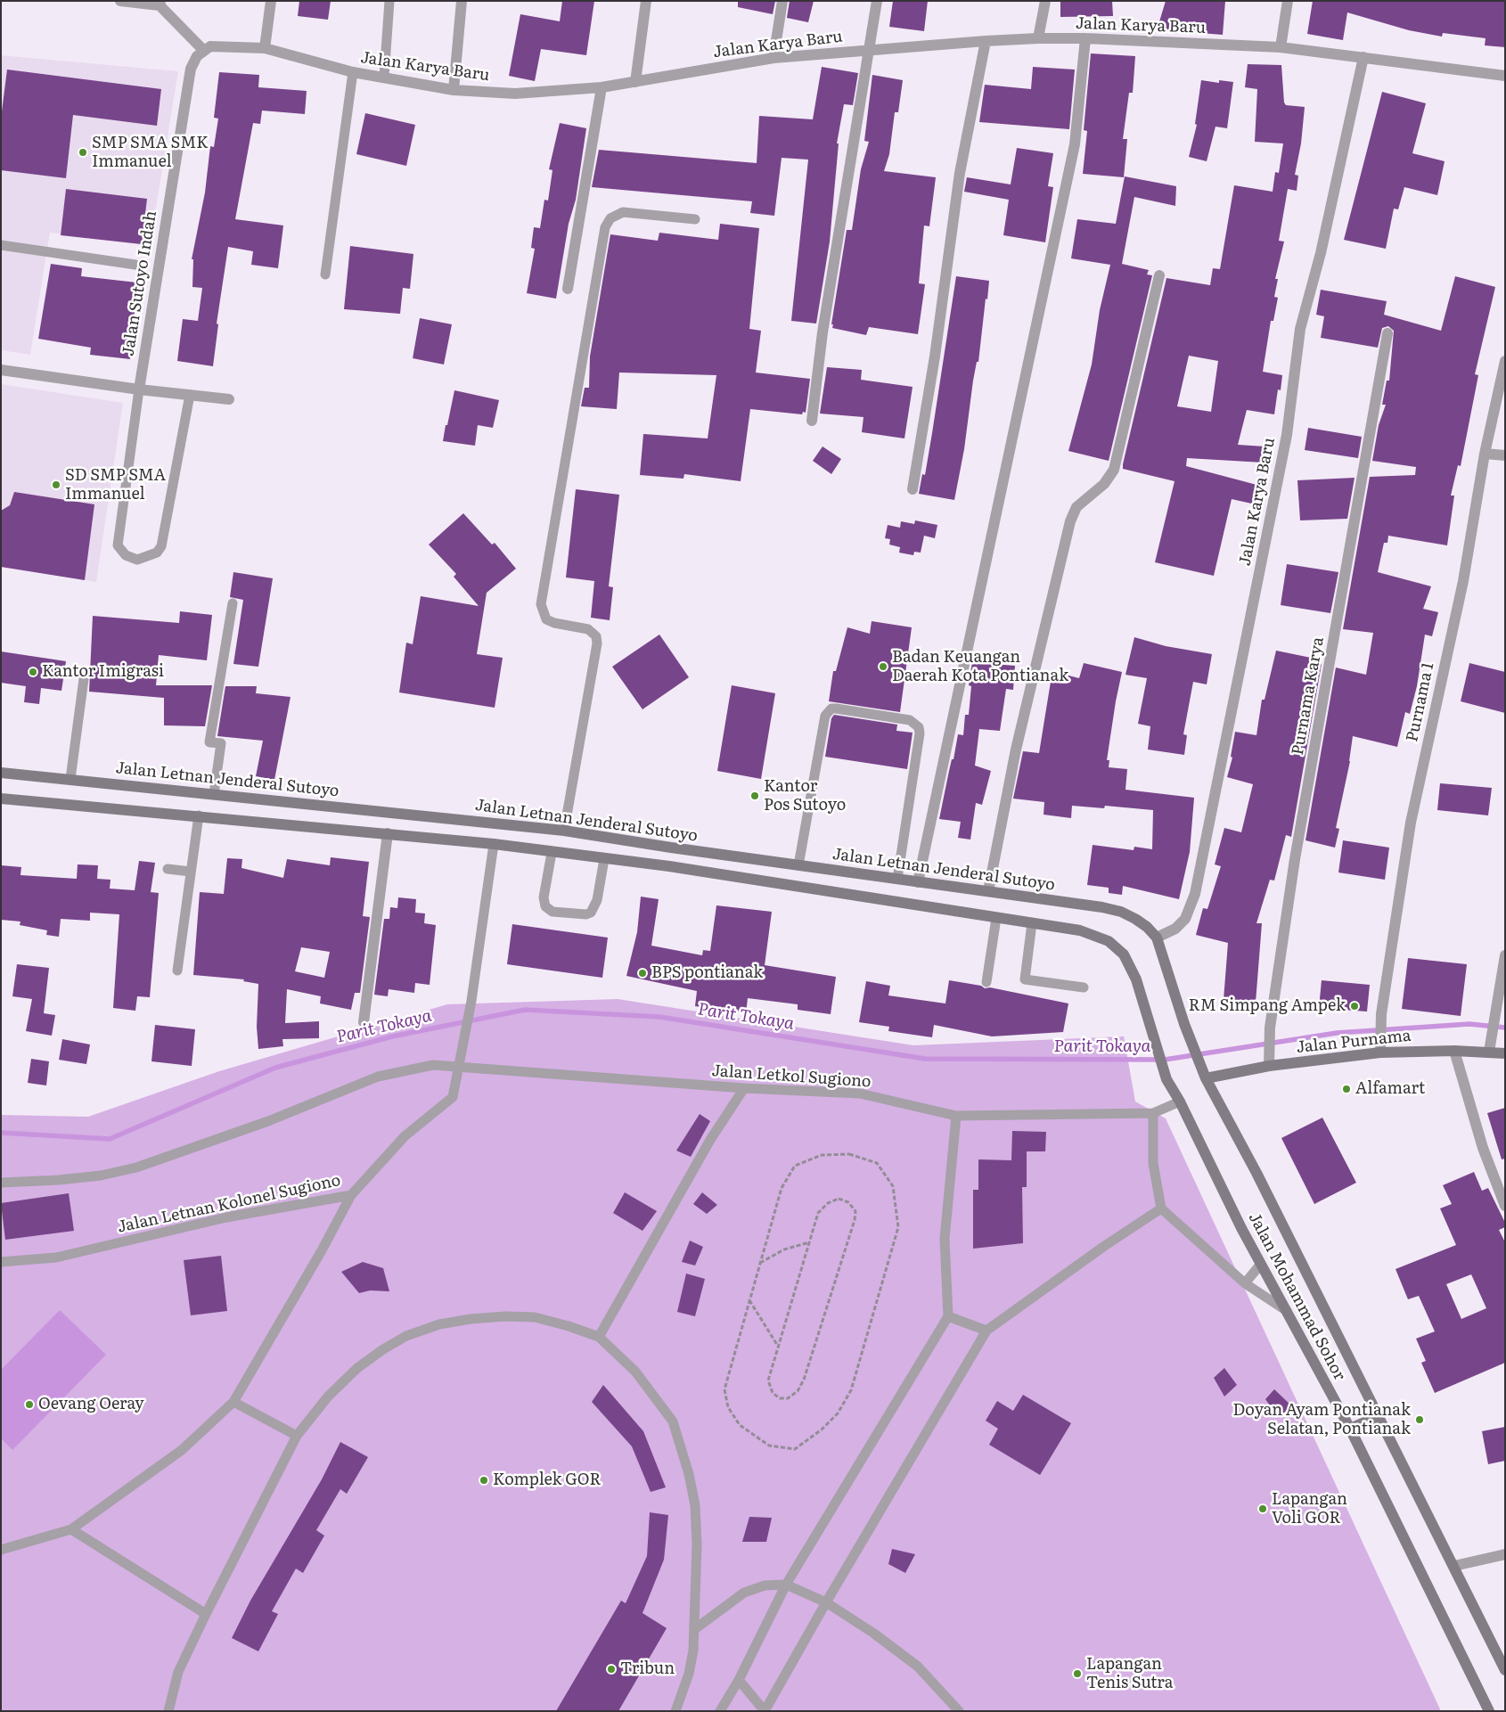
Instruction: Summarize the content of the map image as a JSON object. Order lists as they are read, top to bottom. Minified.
{"streets":{"street":["Jalan Karya Baru","Jalan Sutoyo Indah","Purnama Karya","Purnama 1","Jalan Letnan Jenderal Sutoyo","Jalan Purnama","Jalan Mohammad Sohor"],"lane":["Jalan Letkol Sugiono","Jalan Letnan Kolonel Sugiono"]},"crossings":[["Jalan Karya Baru","Jalan Sutoyo Indah"],["Jalan Karya Baru","Jalan Letnan Jenderal Sutoyo"],["Jalan Karya Baru","Jalan Mohammad Sohor"],["Purnama Karya","Jalan Purnama"],["Purnama 1","Jalan Purnama"],["Jalan Letnan Jenderal Sutoyo","Jalan Mohammad Sohor"],["Jalan Purnama","Jalan Mohammad Sohor"],["Jalan Letkol Sugiono","Jalan Letnan Kolonel Sugiono"],["Jalan Letkol Sugiono","Jalan Mohammad Sohor"]],"water":["Parit Tokaya"],"places":["SMP SMA SMK Immanuel","SD SMP SMA Immanuel","Badan Keuangan Daerah Kota Pontianak","Kantor Imigrasi","Kantor Pos Sutoyo","BPS pontianak","RM Simpang Ampek","Alfamart","Oevang Oeray","Doyan Ayam Pontianak Selatan, Pontianak","Komplek GOR","Lapangan Voli GOR","Tribun","Lapangan Tenis Sutra"]}
